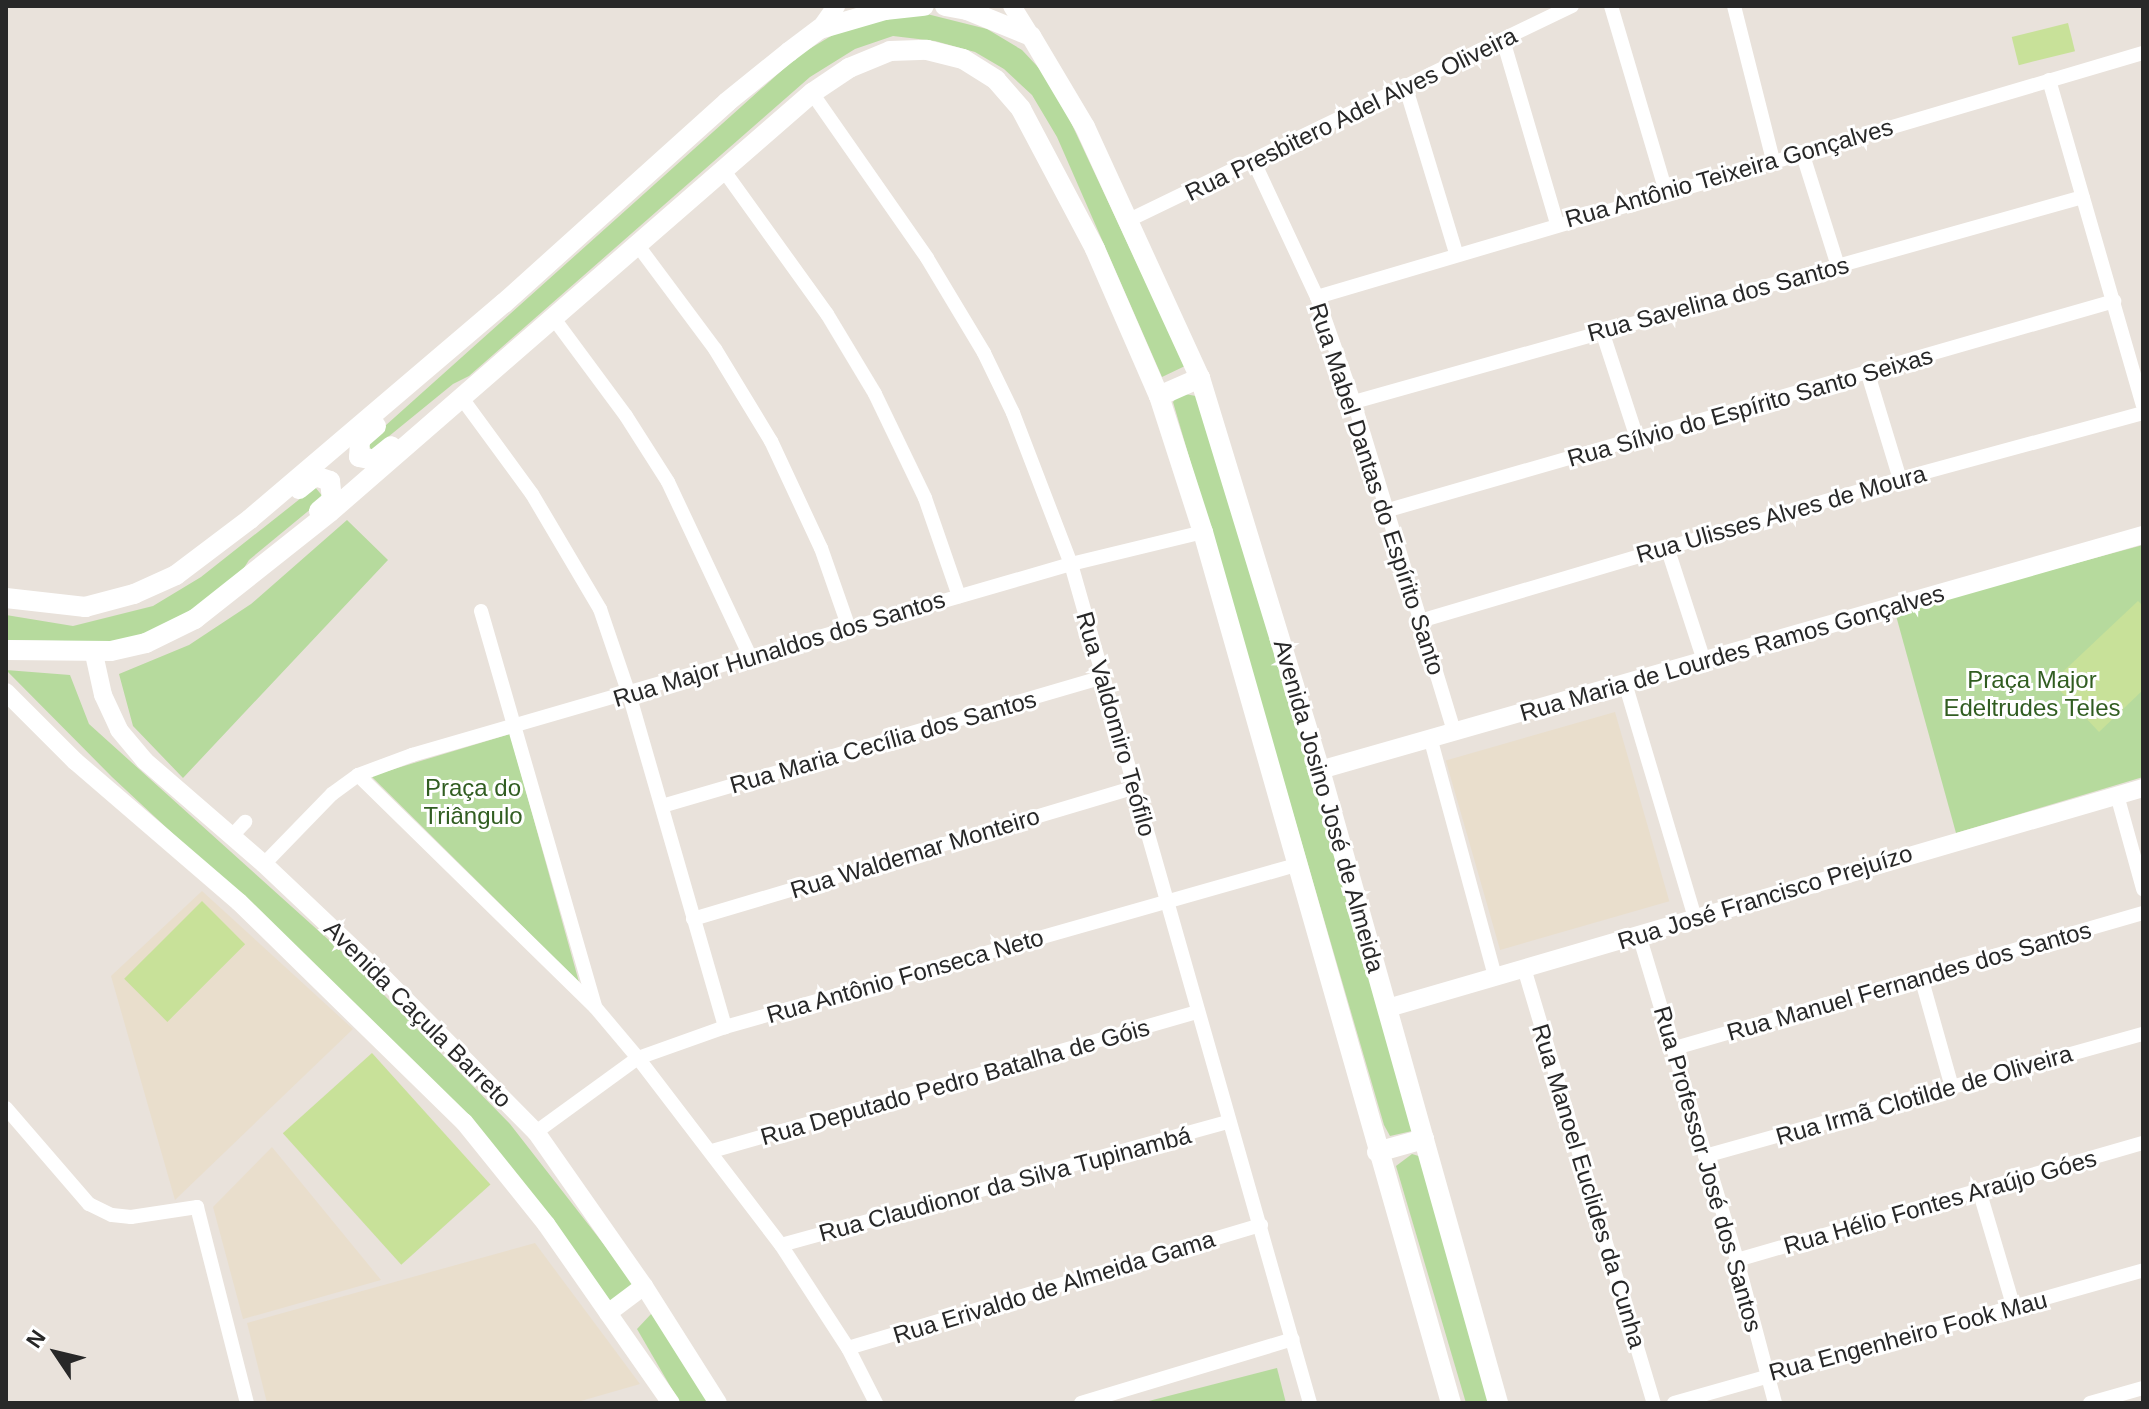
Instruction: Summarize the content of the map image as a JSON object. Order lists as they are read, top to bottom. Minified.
{"streets":{"main road":["Avenida Josino José de Almeida"],"street":["Rua Presbitero Adel Alves Oliveira","Rua Antônio Teixeira Gonçalves","Rua Savelina dos Santos","Rua Sílvio do Espírito Santo Seixas","Rua Mabel Dantas do Espírito Santo","Rua Ulisses Alves de Moura","Rua Major Hunaldos dos Santos","Rua Maria de Lourdes Ramos Gonçalves","Rua Valdomiro Teófilo","Rua Maria Cecília dos Santos","Rua Waldemar Monteiro","Rua José Francisco Prejuízo","Rua Antônio Fonseca Neto","Rua Manuel Fernandes dos Santos","Avenida Caçula Barreto","Rua Deputado Pedro Batalha de Góis","Rua Irmã Clotilde de Oliveira","Rua Professor José dos Santos","Rua Claudionor da Silva Tupinambá","Rua Manoel Euclides da Cunha","Rua Hélio Fontes Araújo Góes","Rua Erivaldo de Almeida Gama","Rua Engenheiro Fook Mau"]},"crossings":[["Rua Presbitero Adel Alves Oliveira","Rua Mabel Dantas do Espírito Santo"],["Rua Presbitero Adel Alves Oliveira","Avenida Josino José de Almeida"],["Rua Antônio Teixeira Gonçalves","Rua Mabel Dantas do Espírito Santo"],["Rua Savelina dos Santos","Rua Mabel Dantas do Espírito Santo"],["Rua Sílvio do Espírito Santo Seixas","Rua Mabel Dantas do Espírito Santo"],["Rua Mabel Dantas do Espírito Santo","Rua Ulisses Alves de Moura"],["Rua Mabel Dantas do Espírito Santo","Rua Maria de Lourdes Ramos Gonçalves"],["Rua Major Hunaldos dos Santos","Rua Valdomiro Teófilo"],["Rua Major Hunaldos dos Santos","Avenida Josino José de Almeida"],["Rua Major Hunaldos dos Santos","Avenida Caçula Barreto"],["Rua Maria de Lourdes Ramos Gonçalves","Avenida Josino José de Almeida"],["Rua Valdomiro Teófilo","Rua Maria Cecília dos Santos"],["Rua Valdomiro Teófilo","Avenida Josino José de Almeida"],["Rua Valdomiro Teófilo","Rua Waldemar Monteiro"],["Rua Valdomiro Teófilo","Rua Antônio Fonseca Neto"],["Rua Valdomiro Teófilo","Rua Deputado Pedro Batalha de Góis"],["Rua Valdomiro Teófilo","Rua Claudionor da Silva Tupinambá"],["Rua Valdomiro Teófilo","Rua Erivaldo de Almeida Gama"],["Avenida Josino José de Almeida","Rua José Francisco Prejuízo"],["Avenida Josino José de Almeida","Rua Antônio Fonseca Neto"],["Rua José Francisco Prejuízo","Rua Professor José dos Santos"],["Rua José Francisco Prejuízo","Rua Manoel Euclides da Cunha"],["Rua Antônio Fonseca Neto","Avenida Caçula Barreto"],["Rua Manuel Fernandes dos Santos","Rua Professor José dos Santos"],["Rua Irmã Clotilde de Oliveira","Rua Professor José dos Santos"],["Rua Professor José dos Santos","Rua Hélio Fontes Araújo Góes"],["Rua Professor José dos Santos","Rua Engenheiro Fook Mau"]],"parks":["Praça Major Edeltrudes Teles","Praça do Triângulo"],"north":"top left"}
